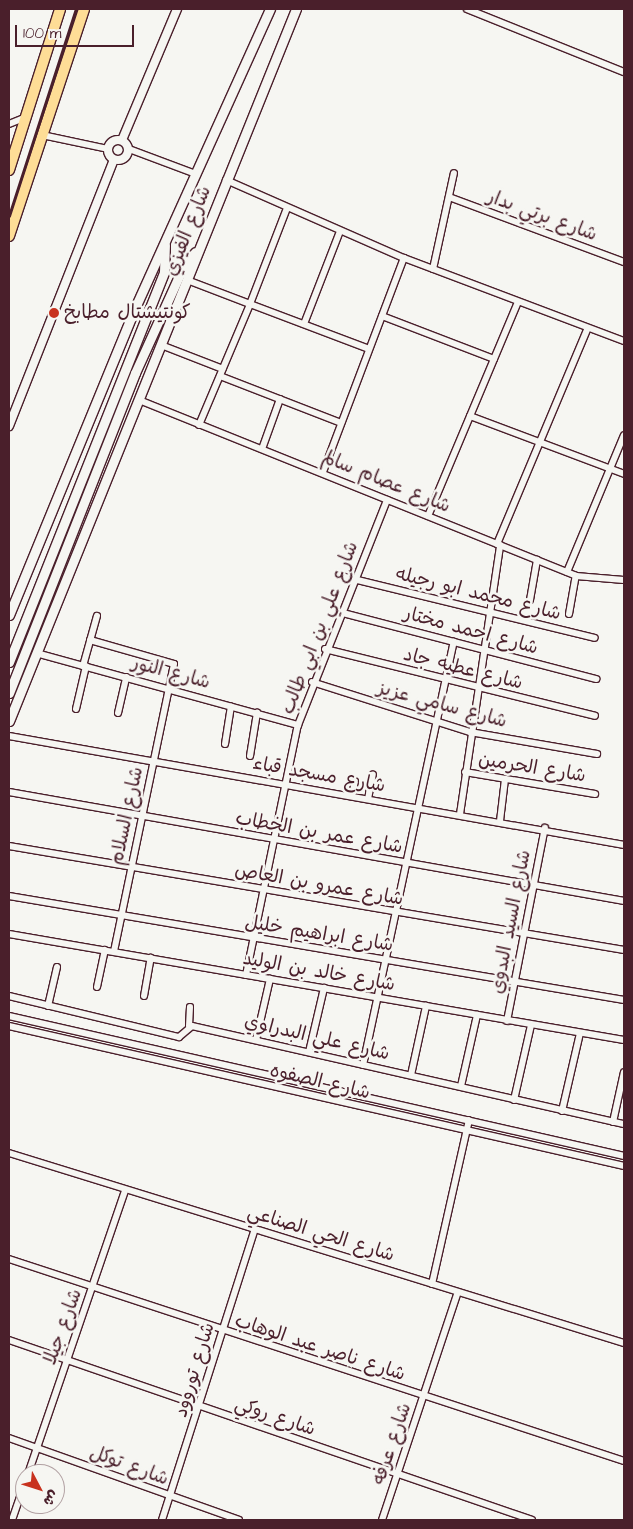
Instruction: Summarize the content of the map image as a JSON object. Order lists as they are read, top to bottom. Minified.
{"streets":{"main road":["شارع الفيزي"],"street":["شارع برتي بدار","شارع عصام سالم","شارع محمد ابو رجيله","شارع علي بن ابي طالب","شارع احمد مختار","شارع عطيه جاد","شارع النور","شارع سامي عزيز","شارع الحرمين","شارع مسجد قباء","شارع السلام","شارع عمر بن الخطاب","شارع عمرو بن العاص","شارع السيد البدوي","شارع ابراهيم خليل","شارع خالد بن الوليد","شارع علي البدراوي","شارع الصفوه","شارع الحي الصناعي","شارع جيلا","شارع ناصر عبد الوهاب","شارع توروود","شارع روكي","شارع عرفه","شارع توكل"]},"crossings":[["شارع الفيزي","شارع عصام سالم"],["شارع الفيزي","شارع النور"],["شارع عصام سالم","شارع علي بن ابي طالب"],["شارع محمد ابو رجيله","شارع علي بن ابي طالب"],["شارع علي بن ابي طالب","شارع احمد مختار"],["شارع علي بن ابي طالب","شارع عطيه جاد"],["شارع علي بن ابي طالب","شارع النور"],["شارع علي بن ابي طالب","شارع سامي عزيز"],["شارع علي بن ابي طالب","شارع مسجد قباء"],["شارع علي بن ابي طالب","شارع عمر بن الخطاب"],["شارع علي بن ابي طالب","شارع عمرو بن العاص"],["شارع علي بن ابي طالب","شارع ابراهيم خليل"],["شارع علي بن ابي طالب","شارع خالد بن الوليد"],["شارع النور","شارع السلام"],["شارع مسجد قباء","شارع السلام"],["شارع مسجد قباء","شارع السيد البدوي"],["شارع السلام","شارع عمر بن الخطاب"],["شارع السلام","شارع عمرو بن العاص"],["شارع السلام","شارع ابراهيم خليل"],["شارع السلام","شارع خالد بن الوليد"],["شارع عمر بن الخطاب","شارع السيد البدوي"],["شارع عمرو بن العاص","شارع السيد البدوي"],["شارع السيد البدوي","شارع ابراهيم خليل"],["شارع السيد البدوي","شارع خالد بن الوليد"],["شارع الحي الصناعي","شارع جيلا"],["شارع الحي الصناعي","شارع توروود"],["شارع الحي الصناعي","شارع عرفه"],["شارع جيلا","شارع ناصر عبد الوهاب"],["شارع جيلا","شارع روكي"],["شارع جيلا","شارع توكل"],["شارع ناصر عبد الوهاب","شارع توروود"],["شارع ناصر عبد الوهاب","شارع عرفه"],["شارع توروود","شارع روكي"],["شارع توروود","شارع توكل"],["شارع روكي","شارع عرفه"]],"places":["كونتيشتال مطابخ"],"scale_bar":"100 m","north":"bottom right"}
